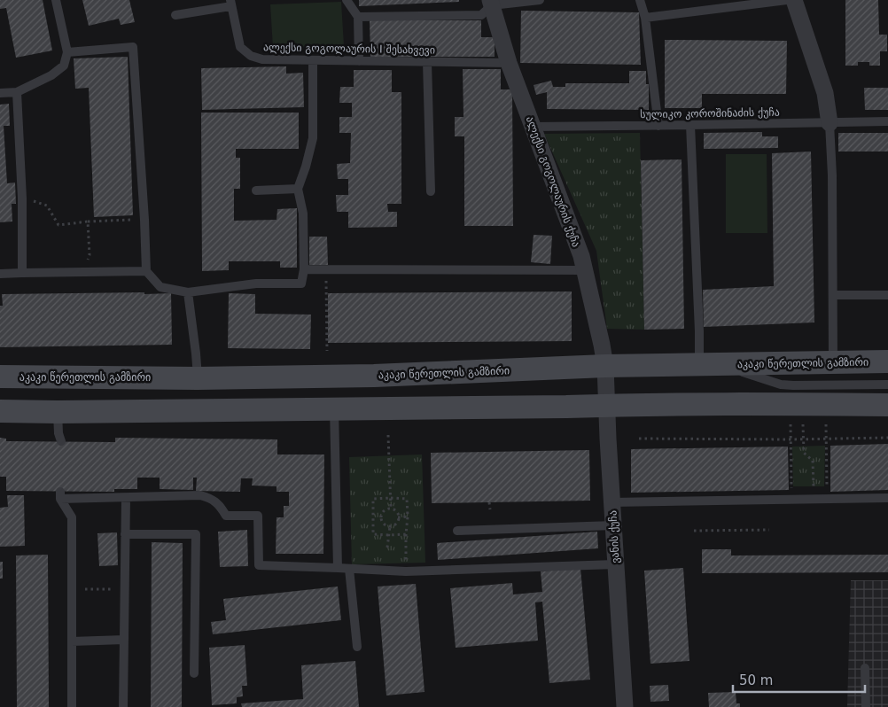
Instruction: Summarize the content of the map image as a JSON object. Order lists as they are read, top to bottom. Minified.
{"streets":{"main road":["აკაკი წერეთლის გამზირი"],"street":["ალექსი გოგოლაურის ქუჩა","ვანის ქუჩა"],"lane":["ალექსი გოგოლაურის I შესახვევი","სულიკო კოროშინაძის ქუჩა"]},"crossings":[["ალექსი გოგოლაურის I შესახვევი","ალექსი გოგოლაურის ქუჩა"],["სულიკო კოროშინაძის ქუჩა","ალექსი გოგოლაურის ქუჩა"],["ალექსი გოგოლაურის ქუჩა","აკაკი წერეთლის გამზირი"],["ალექსი გოგოლაურის ქუჩა","ვანის ქუჩა"],["აკაკი წერეთლის გამზირი","ვანის ქუჩა"]],"scale_bar":"50 m"}
